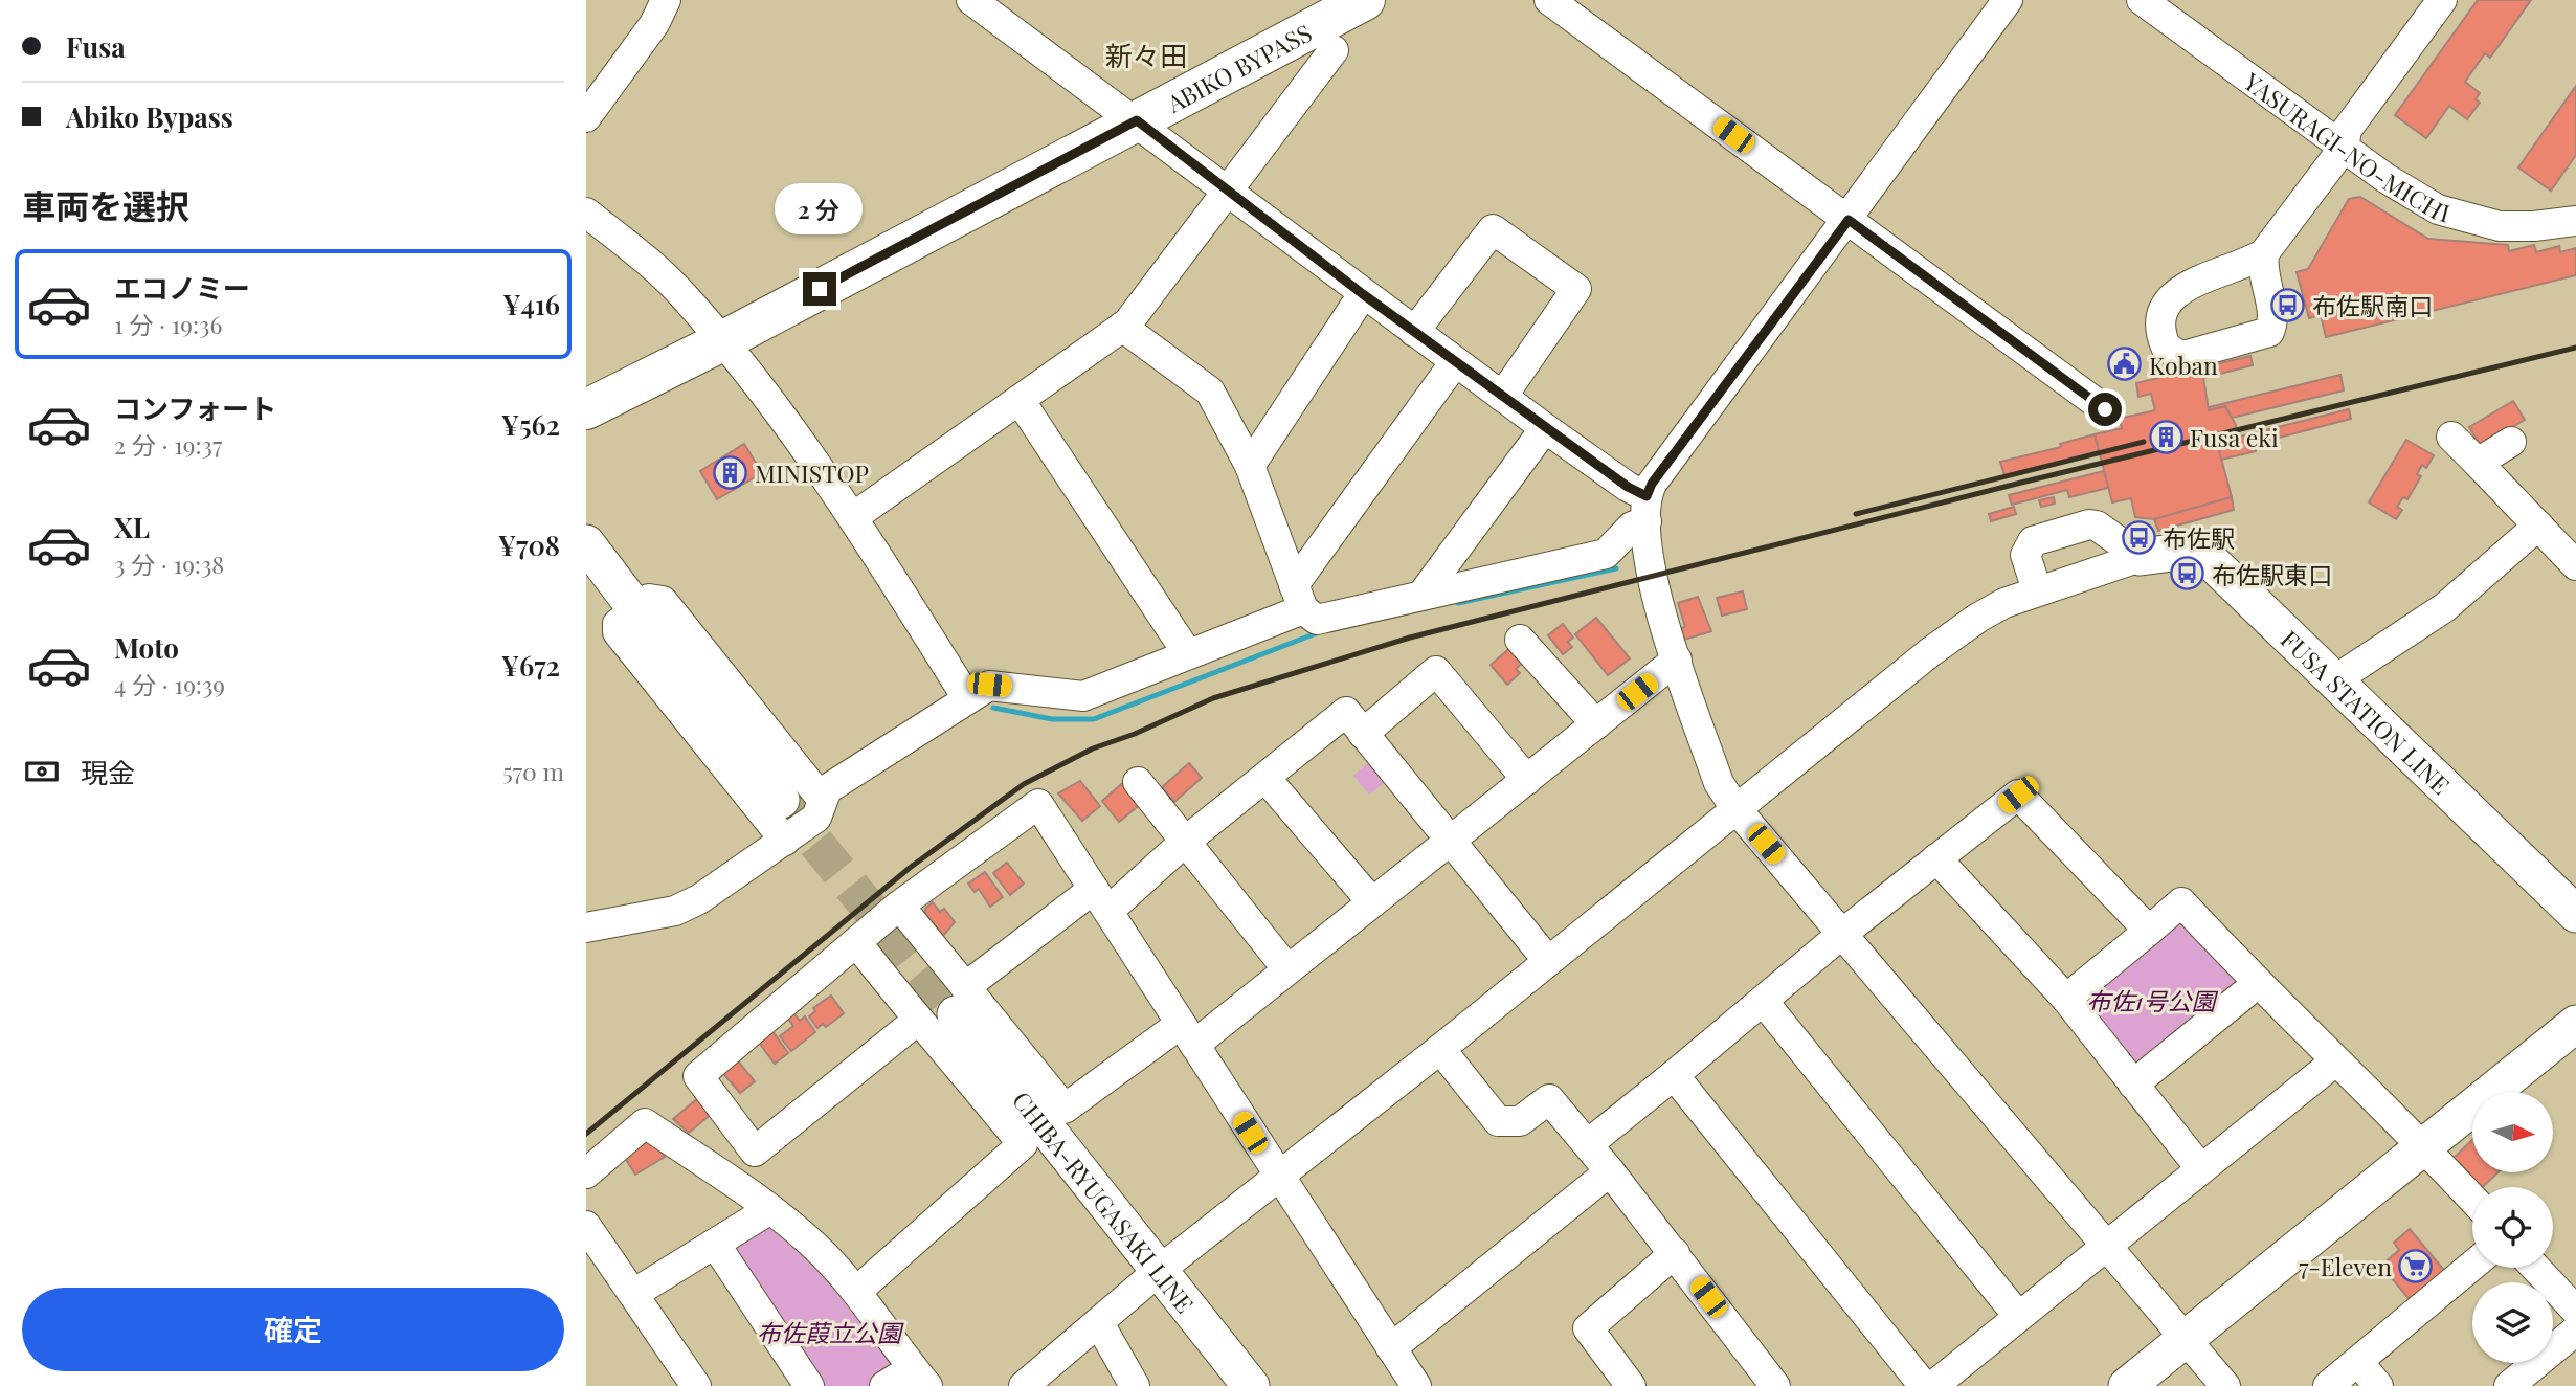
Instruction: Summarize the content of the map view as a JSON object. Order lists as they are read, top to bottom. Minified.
{"streets":{"highway":["ABIKO BYPASS"],"main road":["FUSA STATION LINE","CHIBA-RYUGASAKI LINE"],"street":["YASURAGI-NO-MICHI"]},"districts":["新々田"],"parks":["布佐1号公園","布佐葭立公園"],"places":{"bus stop":["布佐駅南口","布佐駅","布佐駅東口"],"public building":["Koban"],"building":["Fusa eki","MINISTOP"],"supermarket":["7-Eleven"]},"north":"right","page":{"banner":["Fusa","Abiko Bypass"],"heading":"車両を選択","bubble":"2 分","list":[{"name":"エコノミー","note":"1 分 · 19:36","value":"¥416"},{"name":"コンフォート","note":"2 分 · 19:37","value":"¥562"},{"name":"XL","note":"3 分 · 19:38","value":"¥708"},{"name":"Moto","note":"4 分 · 19:39","value":"¥672"}],"pay":["現金","570 m"],"buttons":"確定"}}
